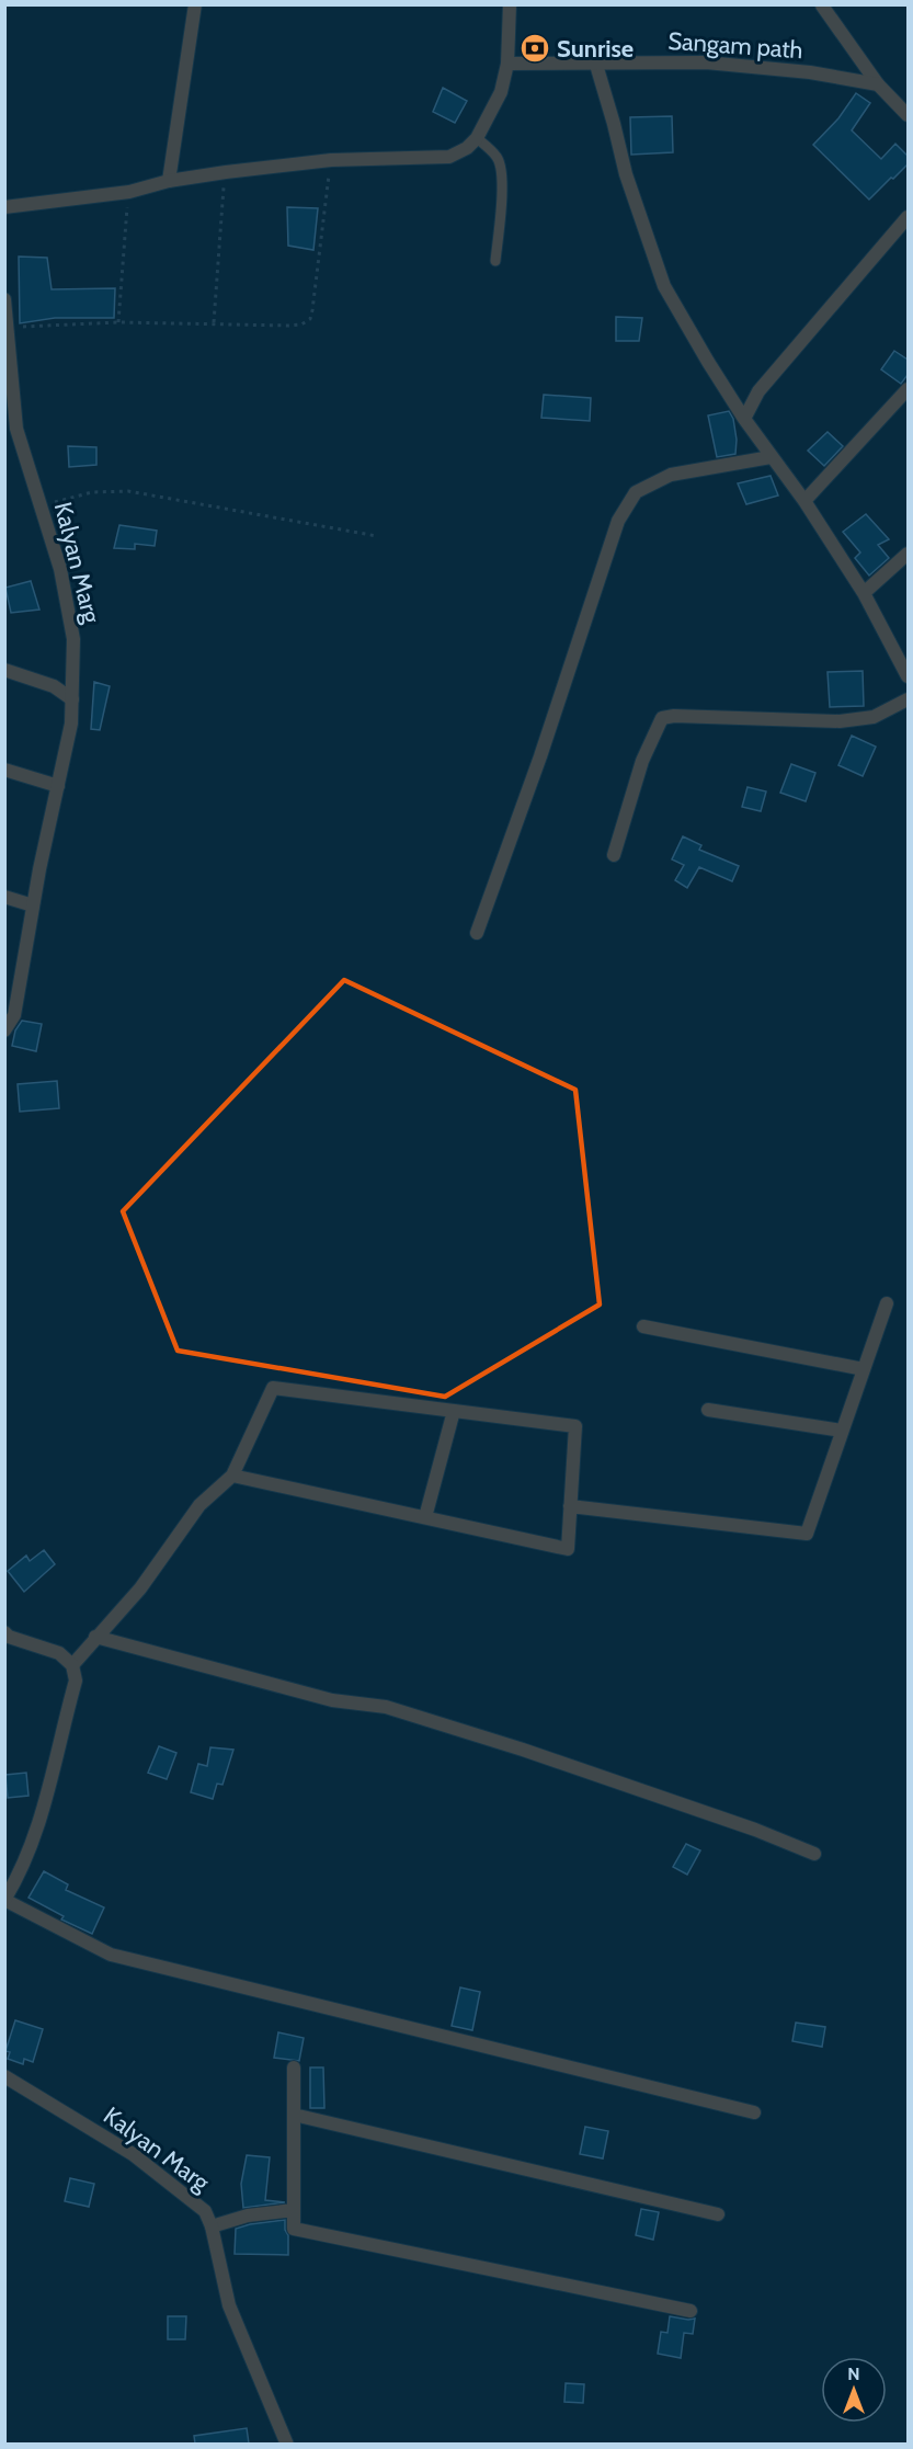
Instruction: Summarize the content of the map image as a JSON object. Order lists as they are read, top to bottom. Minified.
{"streets":{"street":["Sangam path","Kalyan Marg"]},"places":{"bank":["Sunrise"]},"north":"top"}
